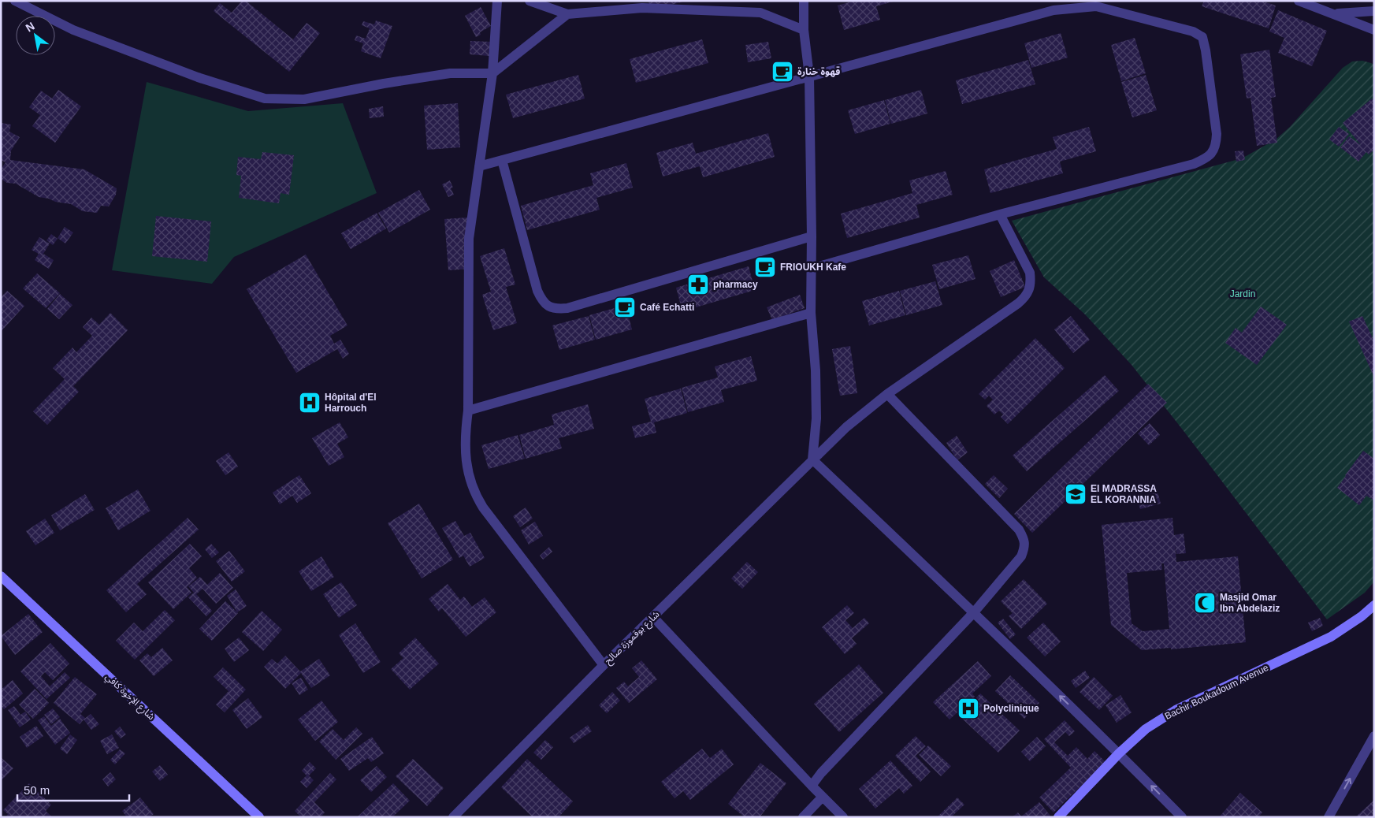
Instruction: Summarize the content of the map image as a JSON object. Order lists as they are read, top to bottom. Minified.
{"streets":{"street":["شارع بوقموزة صالح","Bachir Boukadoum Avenue","شارع الإخوة كافي"]},"parks":["Jardin"],"places":{"cafe":["قهوة خنارة","FRIOUKH Kafe","Café Echatti"],"pharmacy":["pharmacy"],"hospital":["Hôpital d'El Harrouch","Polyclinique"],"school or university":["El MADRASSA EL KORANNIA"],"mosque":["Masjid Omar Ibn Abdelaziz"]},"scale_bar":"50 m","north":"top left"}
